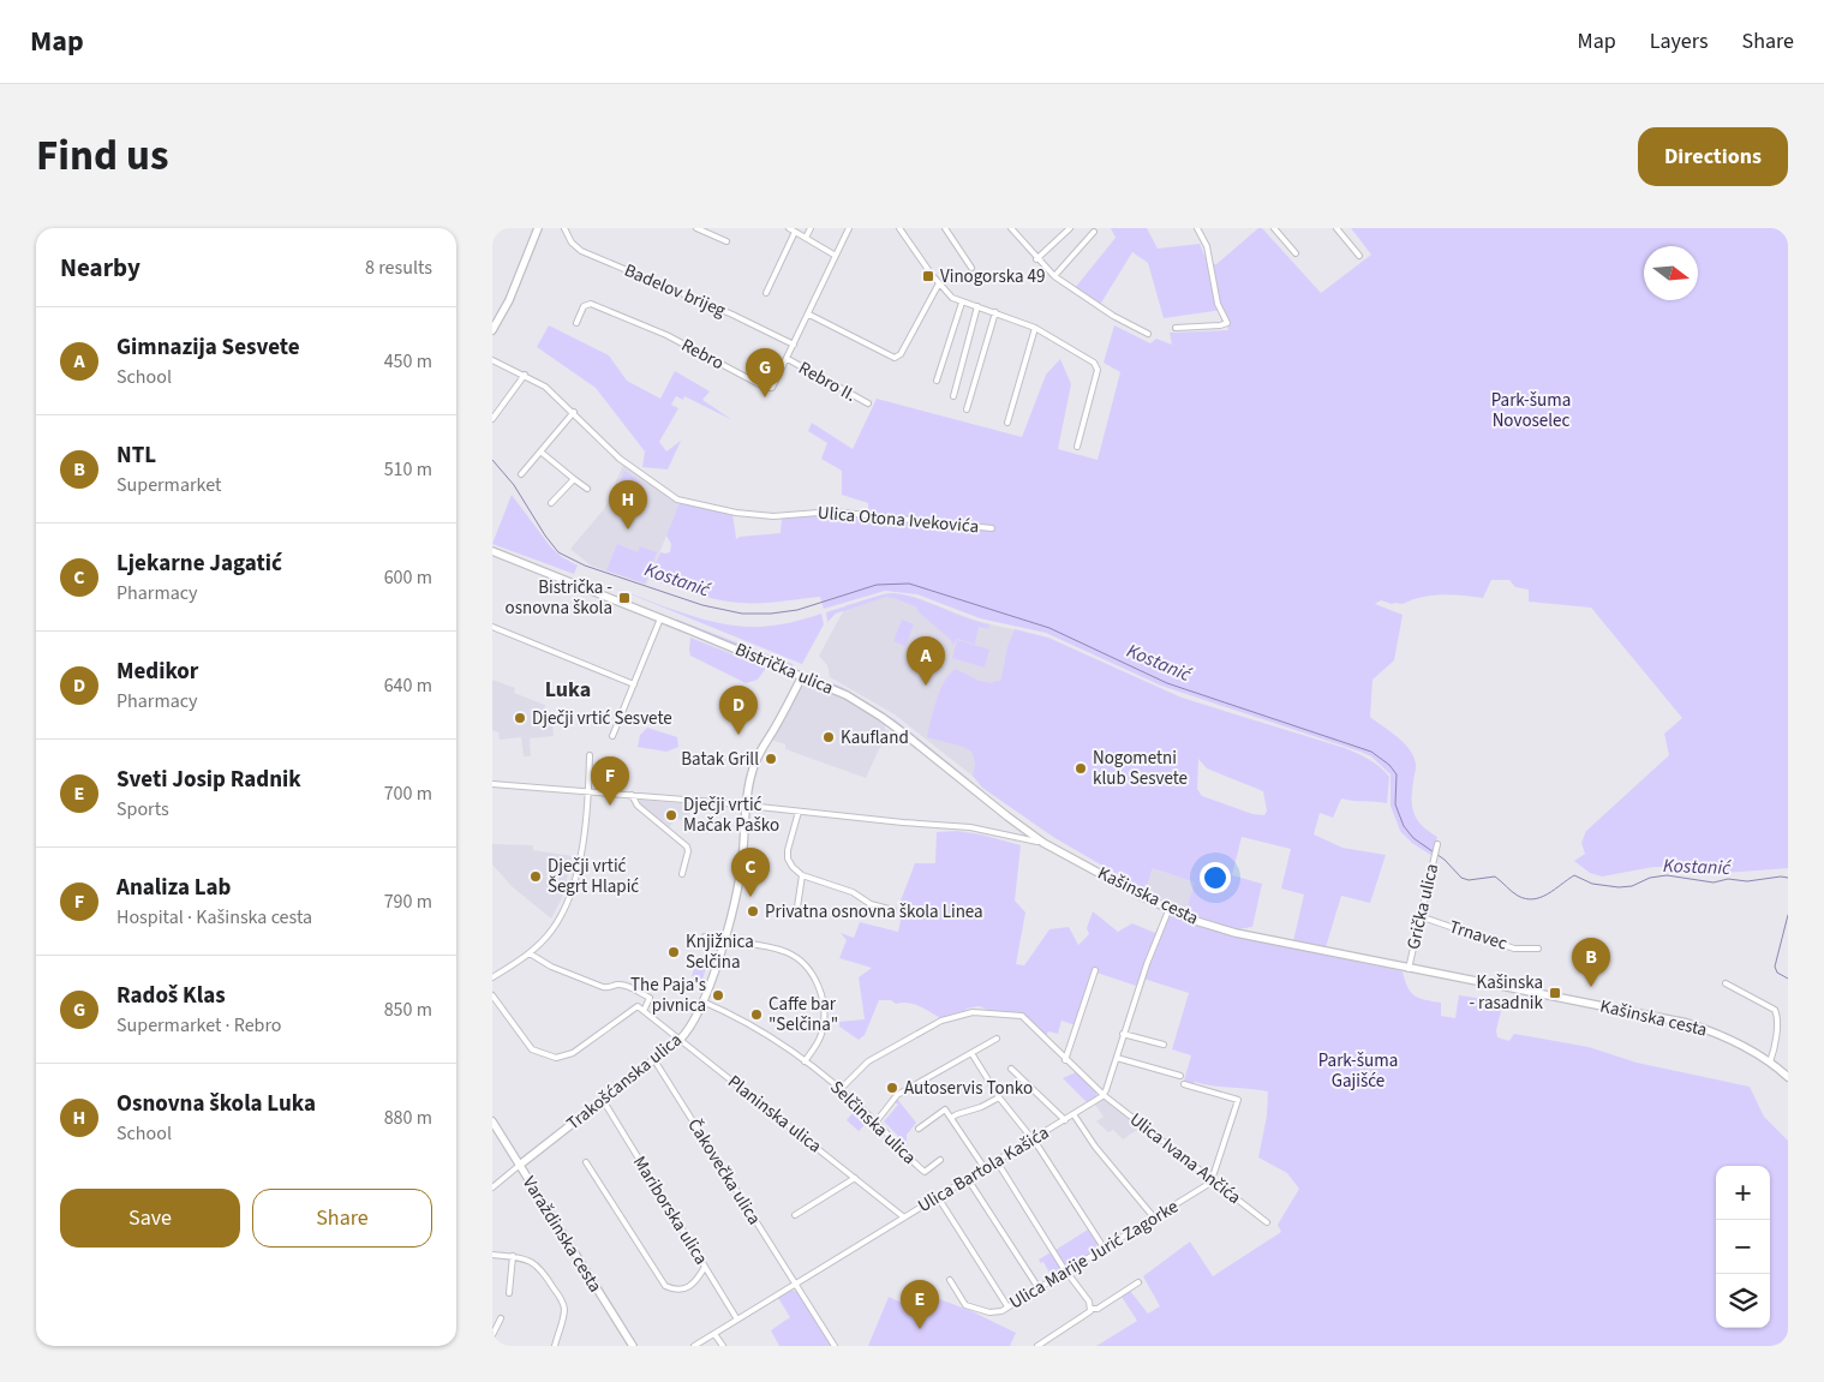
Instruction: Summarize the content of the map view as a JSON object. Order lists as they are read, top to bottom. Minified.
{"streets":{"main road":["Bistrička ulica","Kašinska cesta","Trakošćanska ulica","Varaždinska cesta"],"street":["Badelov brijeg","Rebro","Rebro II.","Ulica Otona Ivekovića","Grička ulica","Trnavec","Planinska ulica","Selčinska ulica","Ulica Ivana Ančića","Ulica Bartola Kašića","Čakovečka ulica","Mariborska ulica","Ulica Marije Jurić Zagorke"]},"crossings":[["Badelov brijeg","Rebro"],["Rebro","Rebro II."],["Bistrička ulica","Kašinska cesta"],["Bistrička ulica","Trakošćanska ulica"],["Kašinska cesta","Grička ulica"],["Kašinska cesta","Trakošćanska ulica"],["Grička ulica","Trnavec"],["Trakošćanska ulica","Planinska ulica"],["Trakošćanska ulica","Selčinska ulica"],["Trakošćanska ulica","Čakovečka ulica"],["Trakošćanska ulica","Mariborska ulica"],["Trakošćanska ulica","Varaždinska cesta"],["Planinska ulica","Ulica Bartola Kašića"],["Selčinska ulica","Ulica Ivana Ančića"],["Ulica Ivana Ančića","Ulica Bartola Kašića"],["Ulica Ivana Ančića","Ulica Marije Jurić Zagorke"],["Ulica Bartola Kašića","Čakovečka ulica"],["Ulica Bartola Kašića","Mariborska ulica"]],"districts":["Luka"],"water":["Kostanić"],"parks":["Park-šuma Novoselec","Park-šuma Gajišće"],"places":{"transit":["Vinogorska 49","Bistrička - osnovna škola","Kašinska - rasadnik"],"other":["Dječji vrtić Sesvete","Kaufland","Batak Grill","Nogometni klub Sesvete","Dječji vrtić Mačak Paško","Dječji vrtić Šegrt Hlapić","Privatna osnovna škola Linea","Knjižnica Selčina","The Paja's pivnica","Caffe bar \"Selčina\"","Autoservis Tonko"]},"north":"right","page":{"header":"Map","nav":["Map","Layers","Share"],"title":"Find us","buttons":["Directions",["Save","Share"]],"heading":["Nearby","8 results"],"list":[{"mark":"A","name":"Gimnazija Sesvete","note":"School","value":"450 m"},{"mark":"B","name":"NTL","note":"Supermarket","value":"510 m"},{"mark":"C","name":"Ljekarne Jagatić","note":"Pharmacy","value":"600 m"},{"mark":"D","name":"Medikor","note":"Pharmacy","value":"640 m"},{"mark":"E","name":"Sveti Josip Radnik","note":"Sports","value":"700 m"},{"mark":"F","name":"Analiza Lab","note":"Hospital · Kašinska cesta","value":"790 m"},{"mark":"G","name":"Radoš Klas","note":"Supermarket · Rebro","value":"850 m"},{"mark":"H","name":"Osnovna škola Luka","note":"School","value":"880 m"}],"pins":["G","H","A","D","F","C","B","E"],"map_buttons":["+","−"]}}
